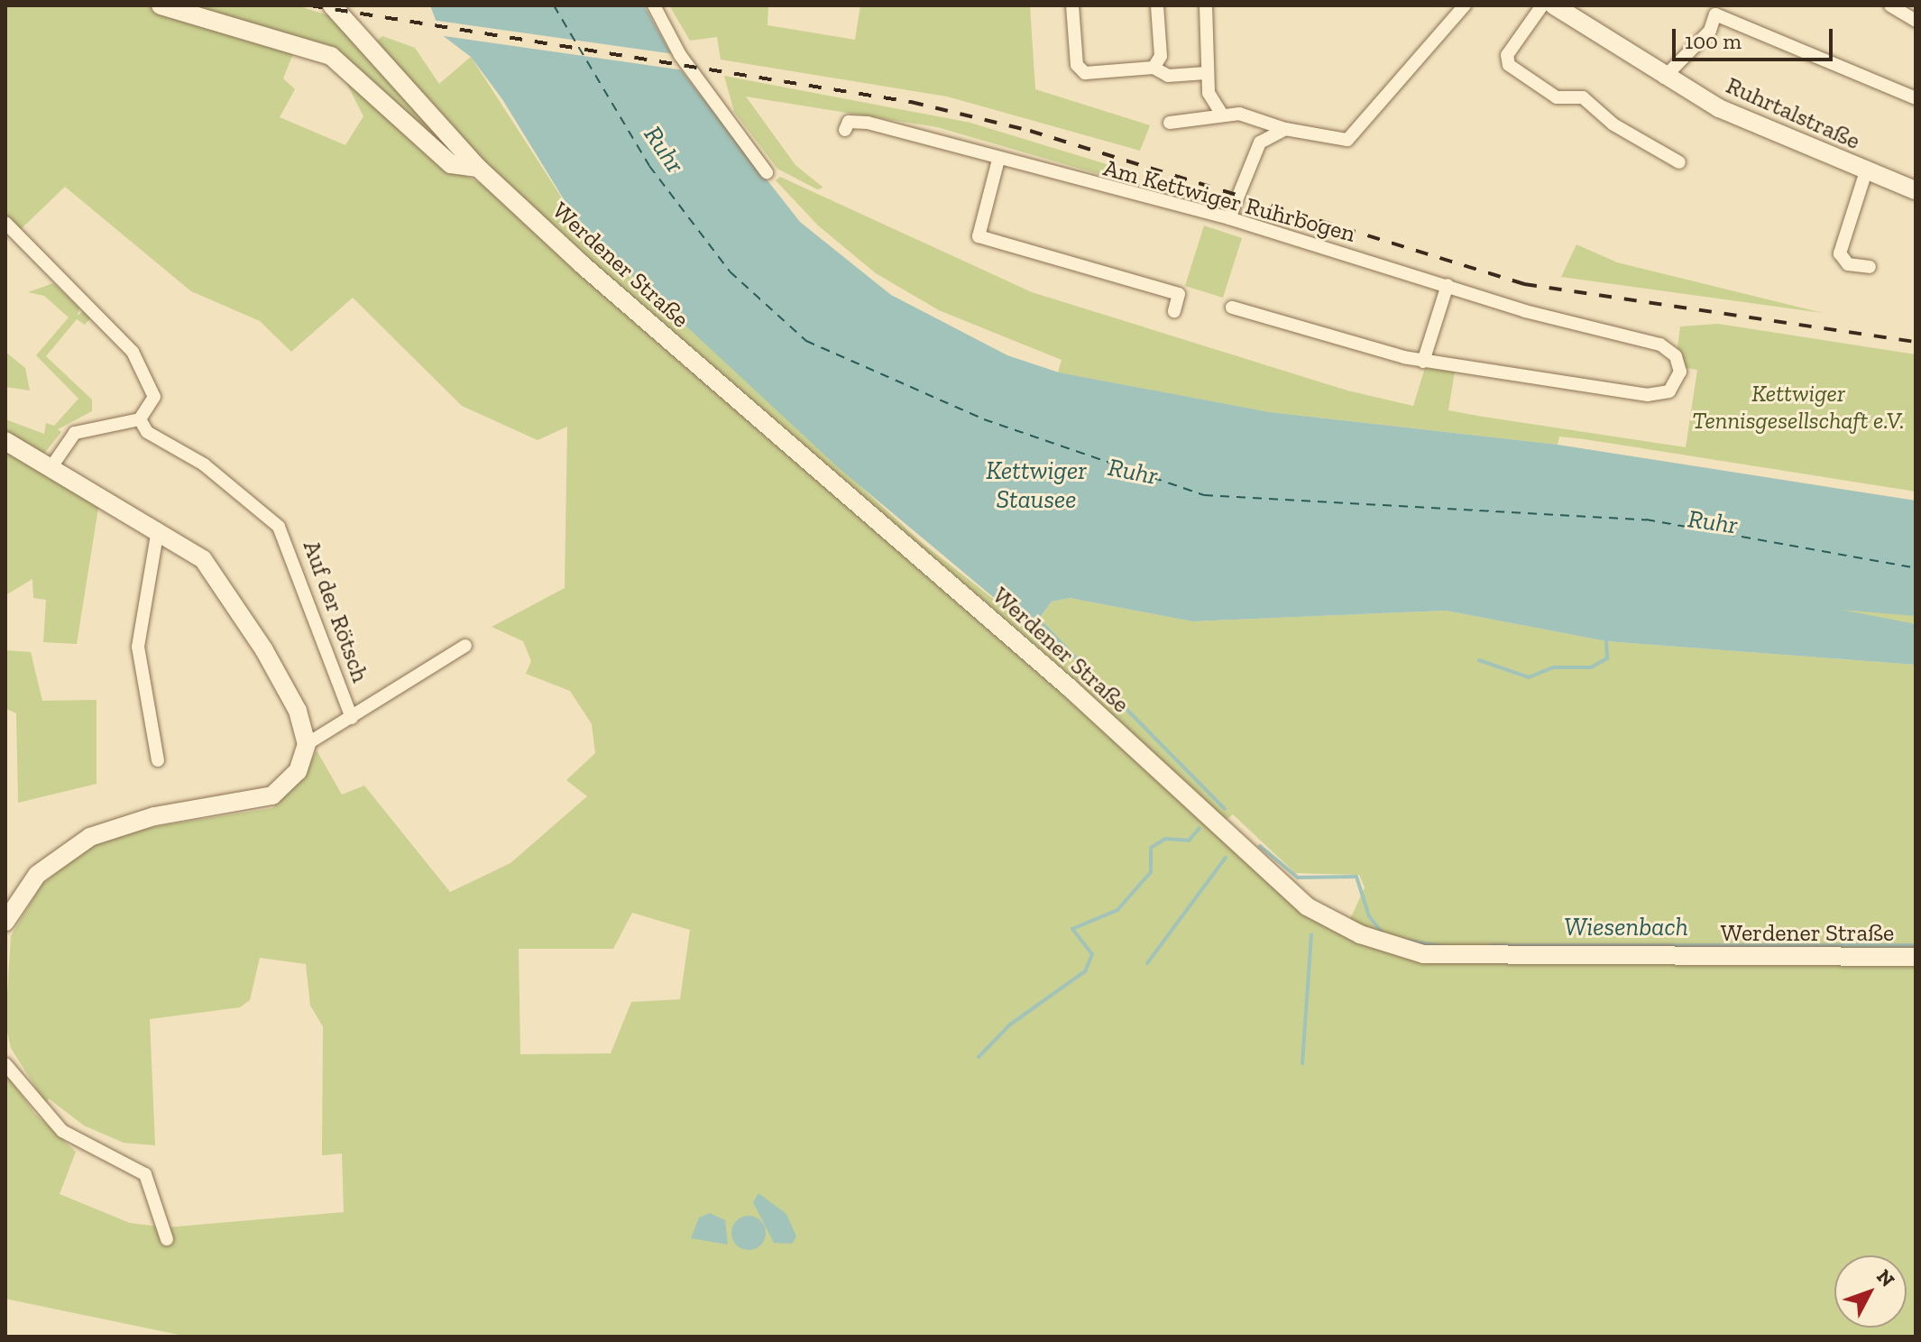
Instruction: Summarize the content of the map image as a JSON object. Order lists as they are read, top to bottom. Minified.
{"streets":{"main road":["Ruhrtalstraße","Werdener Straße"],"street":["Am Kettwiger Ruhrbogen","Auf der Rötsch"]},"water":["Ruhr","Kettwiger Stausee","Wiesenbach"],"parks":["Kettwiger Tennisgesellschaft e.V."],"scale_bar":"100 m","north":"top right"}
